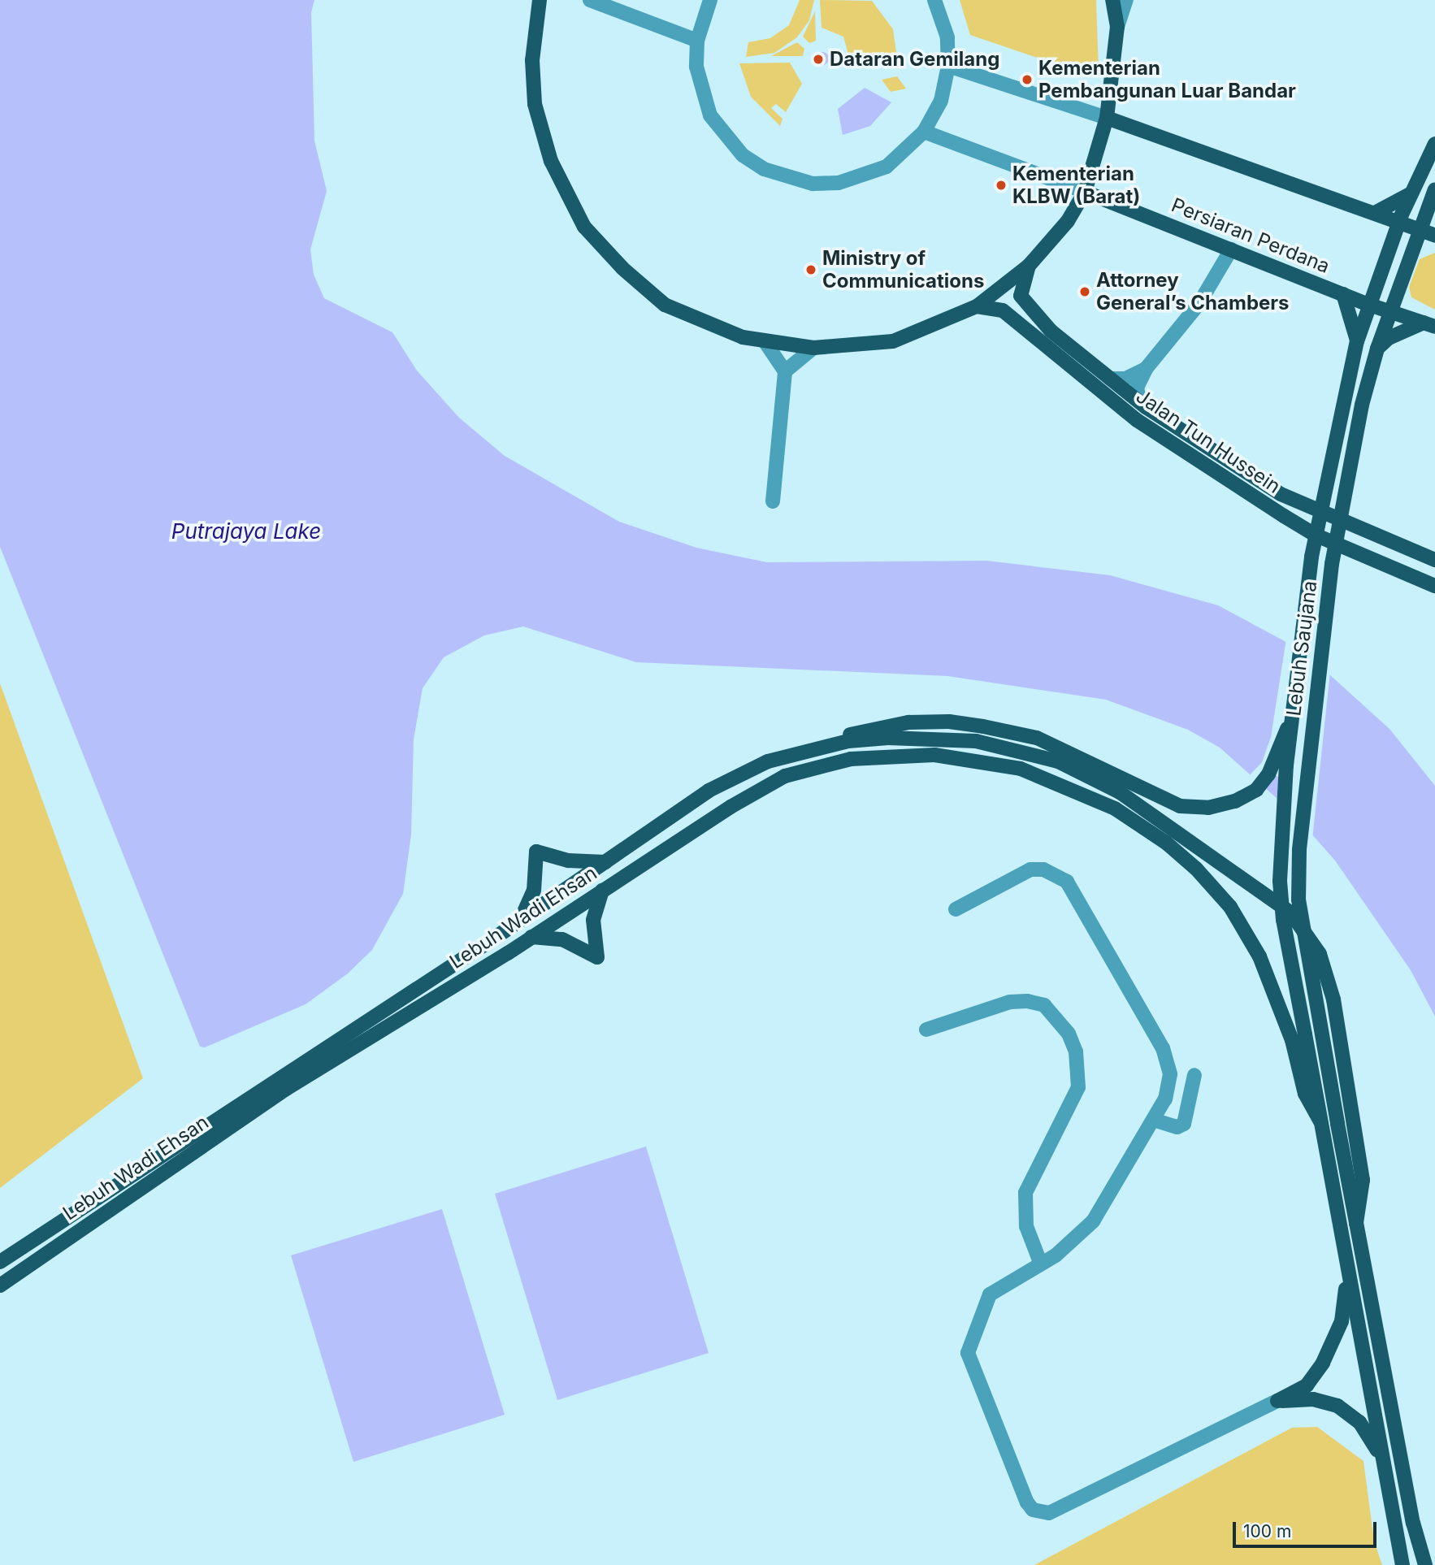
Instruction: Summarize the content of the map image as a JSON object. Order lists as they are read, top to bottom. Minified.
{"streets":{"main road":["Persiaran Perdana","Jalan Tun Hussein","Lebuh Saujana","Lebuh Wadi Ehsan"]},"crossings":[["Persiaran Perdana","Lebuh Saujana"],["Jalan Tun Hussein","Lebuh Saujana"],["Lebuh Saujana","Lebuh Wadi Ehsan"]],"water":["Putrajaya Lake"],"places":["Dataran Gemilang","Kementerian Pembangunan Luar Bandar","Kementerian KLBW (Barat)","Ministry of Communications","Attorney General’s Chambers"],"scale_bar":"100 m"}
